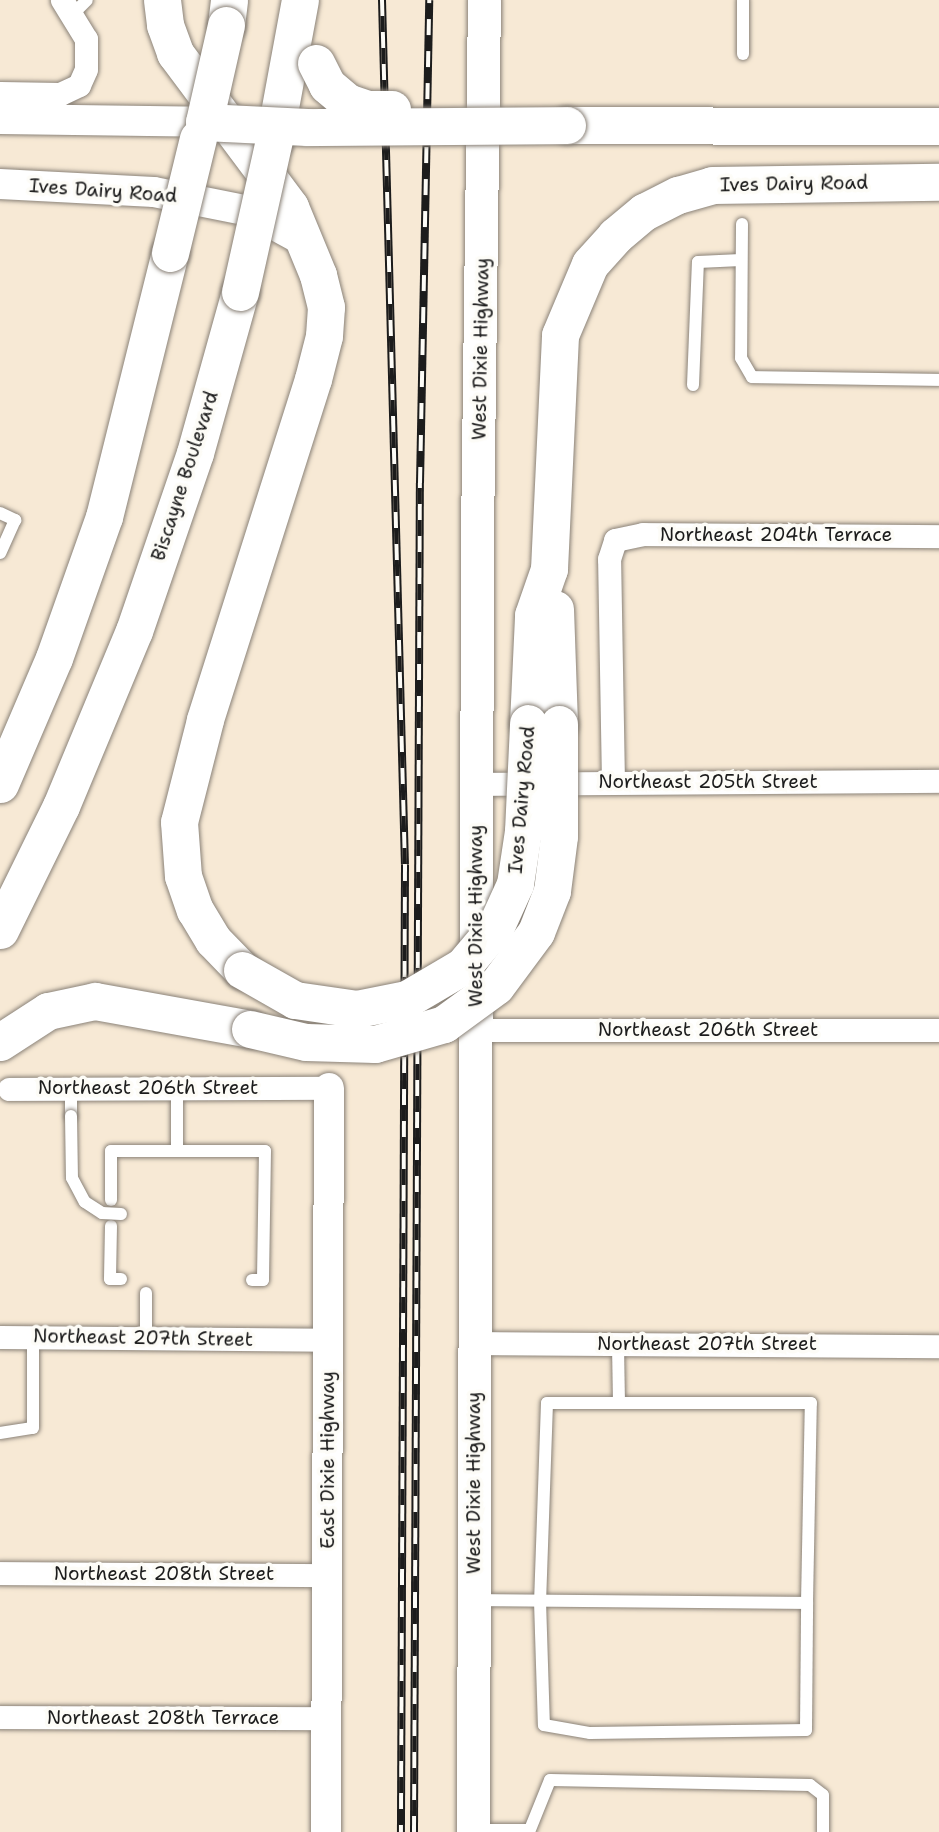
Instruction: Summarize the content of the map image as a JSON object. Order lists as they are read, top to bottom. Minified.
{"streets":{"main road":["Ives Dairy Road","West Dixie Highway","Biscayne Boulevard"],"street":["Northeast 204th Terrace","Northeast 205th Street","Northeast 206th Street","Northeast 207th Street","East Dixie Highway","Northeast 208th Street","Northeast 208th Terrace"]},"crossings":[["West Dixie Highway","Northeast 205th Street"],["West Dixie Highway","Northeast 206th Street"],["West Dixie Highway","Northeast 207th Street"],["Northeast 204th Terrace","Northeast 205th Street"],["Northeast 206th Street","East Dixie Highway"],["Northeast 207th Street","East Dixie Highway"],["East Dixie Highway","Northeast 208th Street"],["East Dixie Highway","Northeast 208th Terrace"]]}
